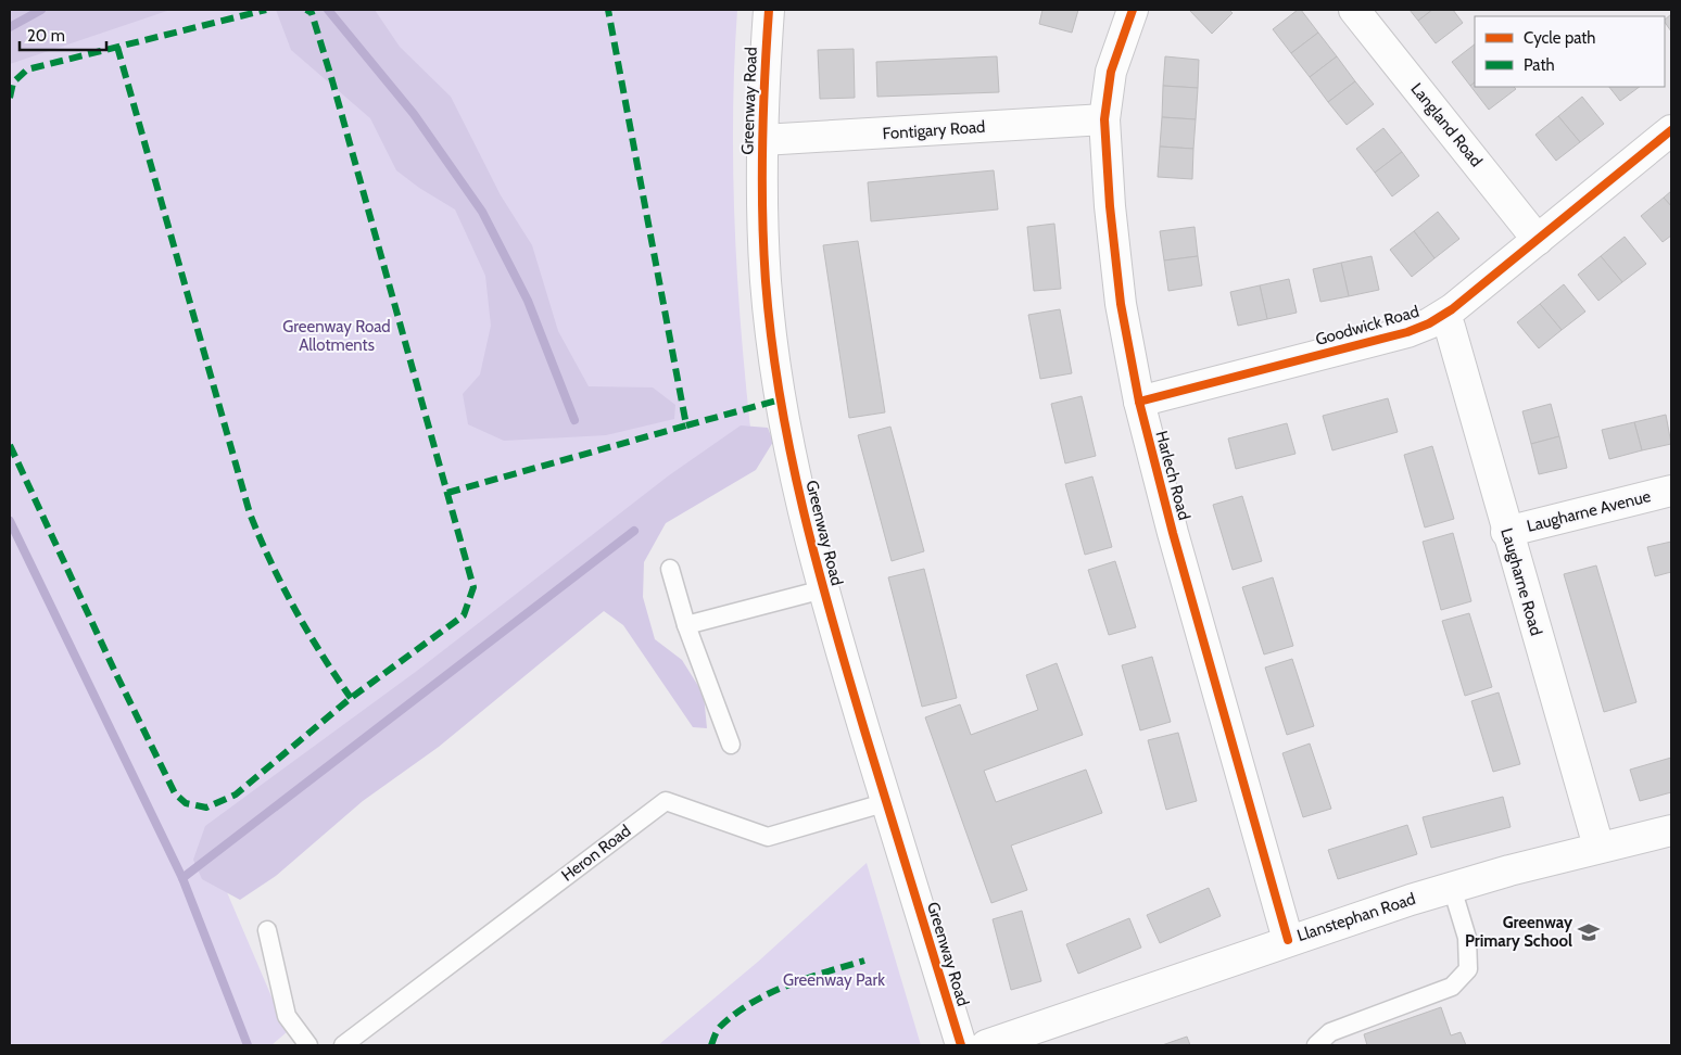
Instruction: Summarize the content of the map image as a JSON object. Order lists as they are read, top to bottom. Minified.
{"streets":{"street":["Greenway Road","Langland Road","Fontigary Road","Goodwick Road","Harlech Road","Laugharne Avenue","Laugharne Road","Llanstephan Road"],"lane":["Heron Road"]},"crossings":[["Greenway Road","Fontigary Road"],["Greenway Road","Heron Road"],["Langland Road","Goodwick Road"],["Fontigary Road","Harlech Road"],["Goodwick Road","Harlech Road"],["Goodwick Road","Laugharne Road"],["Harlech Road","Llanstephan Road"],["Laugharne Avenue","Laugharne Road"],["Laugharne Road","Llanstephan Road"]],"parks":["Greenway Road Allotments","Greenway Park"],"places":{"school or university":["Greenway Primary School"]},"legend":["Cycle path","Path"],"scale_bar":"20 m"}
